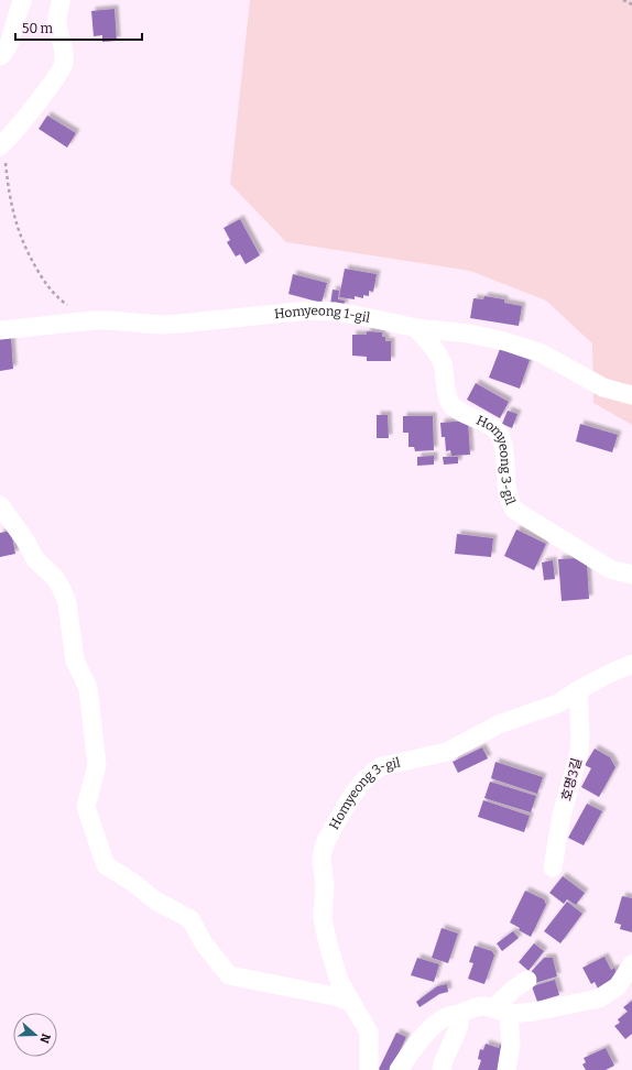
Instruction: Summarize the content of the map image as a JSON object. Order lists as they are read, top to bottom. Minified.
{"streets":{"street":["Homyeong 1-gil","Homyeong 3-gil","호명3길"]},"crossings":[["Homyeong 1-gil","Homyeong 3-gil"],["Homyeong 3-gil","호명3길"]],"scale_bar":"50 m","north":"right"}
